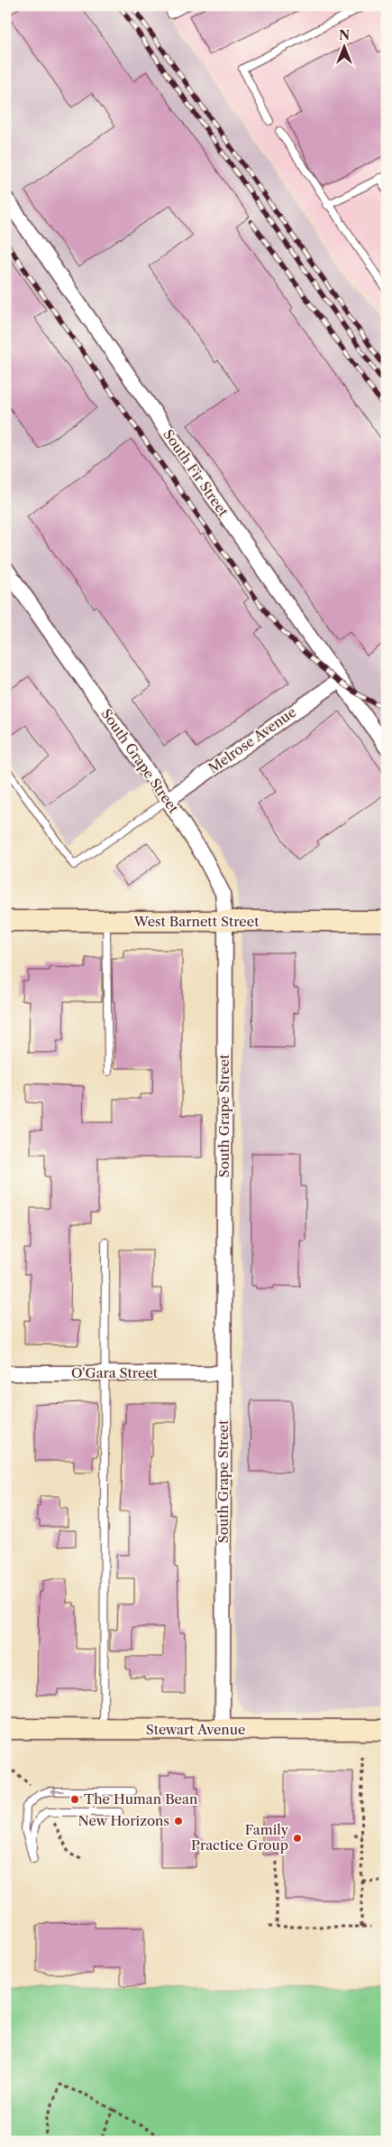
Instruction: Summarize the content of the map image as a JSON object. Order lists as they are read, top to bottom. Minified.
{"streets":{"street":["South Fir Street","Melrose Avenue","South Grape Street","West Barnett Street","O'Gara Street","Stewart Avenue"]},"crossings":[["South Fir Street","Melrose Avenue"],["Melrose Avenue","South Grape Street"],["South Grape Street","West Barnett Street"],["South Grape Street","O'Gara Street"],["South Grape Street","Stewart Avenue"]],"places":["The Human Bean","New Horizons","Family Practice Group"],"north":"top"}
